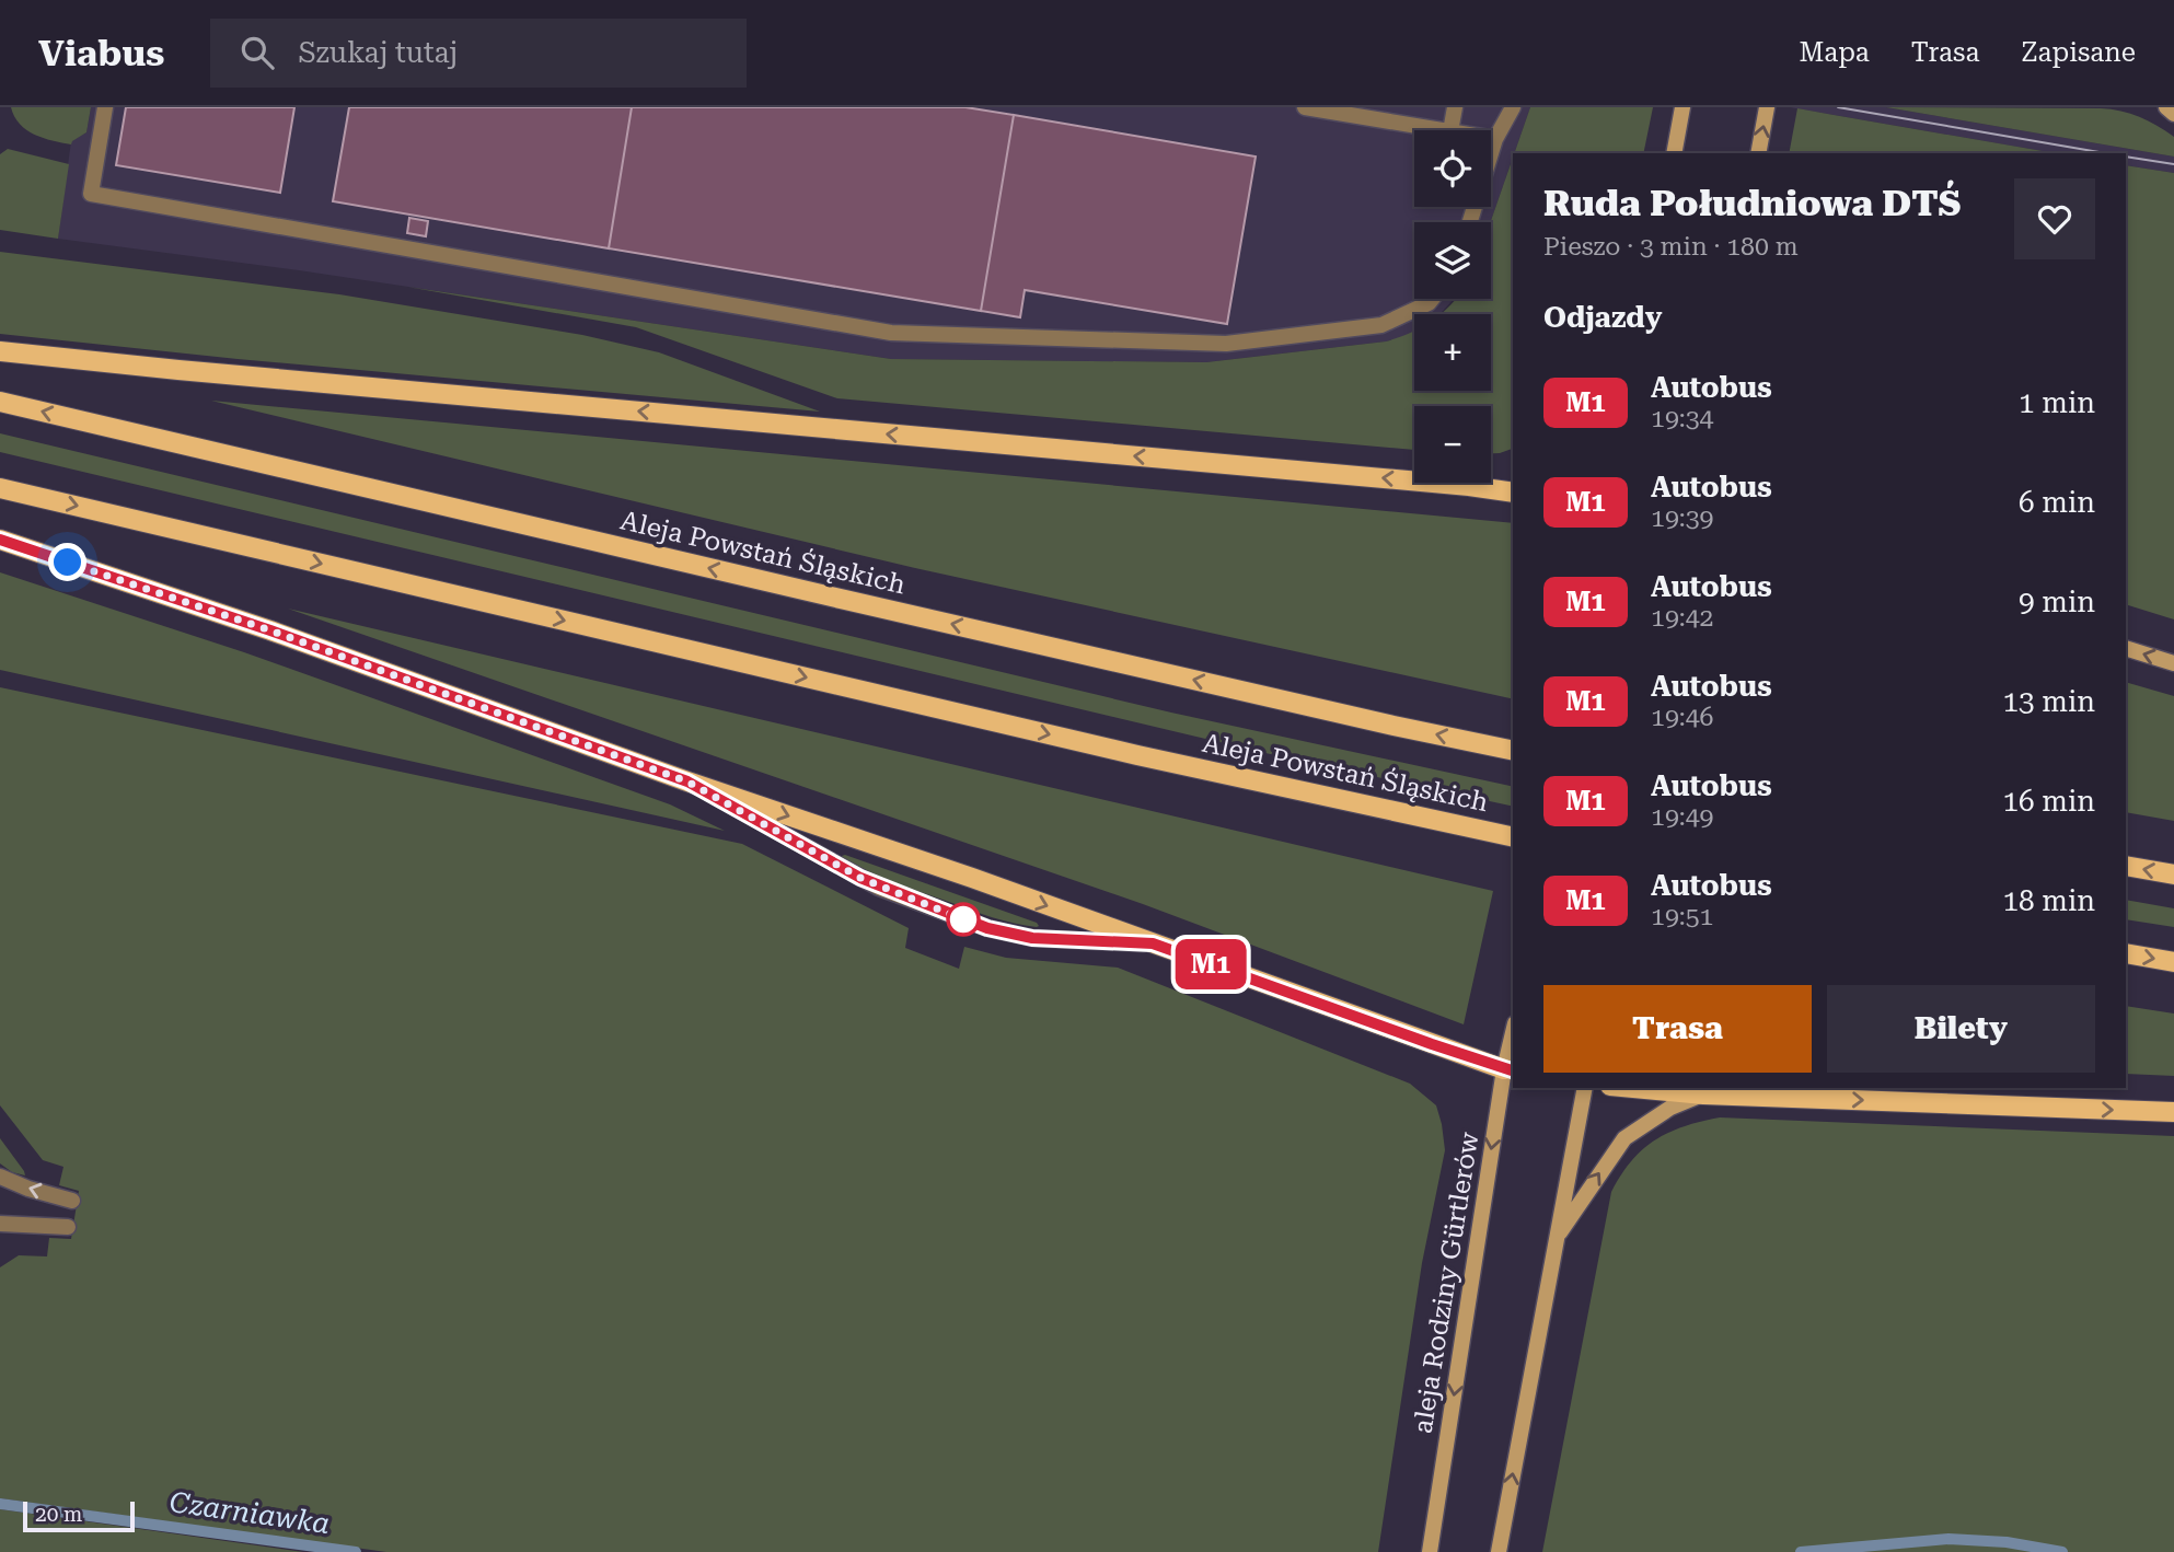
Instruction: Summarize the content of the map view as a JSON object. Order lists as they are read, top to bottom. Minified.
{"streets":{"main road":["Aleja Powstań Śląskich","aleja Rodziny Gürtlerów"]},"water":["Czarniawka"],"lines":["bus line M1"],"scale_bar":"20 m","page":{"header":"Viabus","search":"Szukaj tutaj","nav":["Mapa","Trasa","Zapisane"],"on_map":"M1","map_buttons":["+","−"],"heading":[["Ruda Południowa DTŚ","Pieszo · 3 min · 180 m"],"Odjazdy"],"list":[{"mark":"M1","name":"Autobus","note":"19:34","value":"1 min"},{"mark":"M1","name":"Autobus","note":"19:39","value":"6 min"},{"mark":"M1","name":"Autobus","note":"19:42","value":"9 min"},{"mark":"M1","name":"Autobus","note":"19:46","value":"13 min"},{"mark":"M1","name":"Autobus","note":"19:49","value":"16 min"},{"mark":"M1","name":"Autobus","note":"19:51","value":"18 min"}],"buttons":["Trasa","Bilety"],"scale":"20 m"}}
